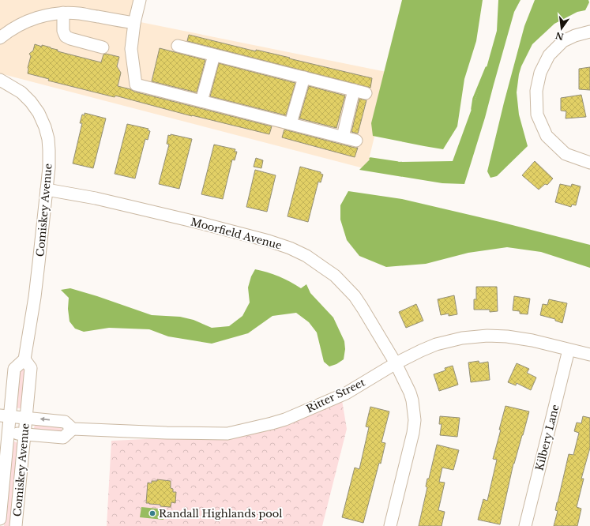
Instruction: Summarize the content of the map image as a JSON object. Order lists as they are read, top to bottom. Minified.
{"streets":{"street":["Comiskey Avenue","Moorfield Avenue","Ritter Street","Kilbery Lane"]},"crossings":[["Comiskey Avenue","Moorfield Avenue"],["Comiskey Avenue","Ritter Street"],["Moorfield Avenue","Ritter Street"],["Ritter Street","Kilbery Lane"]],"places":["Randall Highlands pool"],"north":"bottom"}
